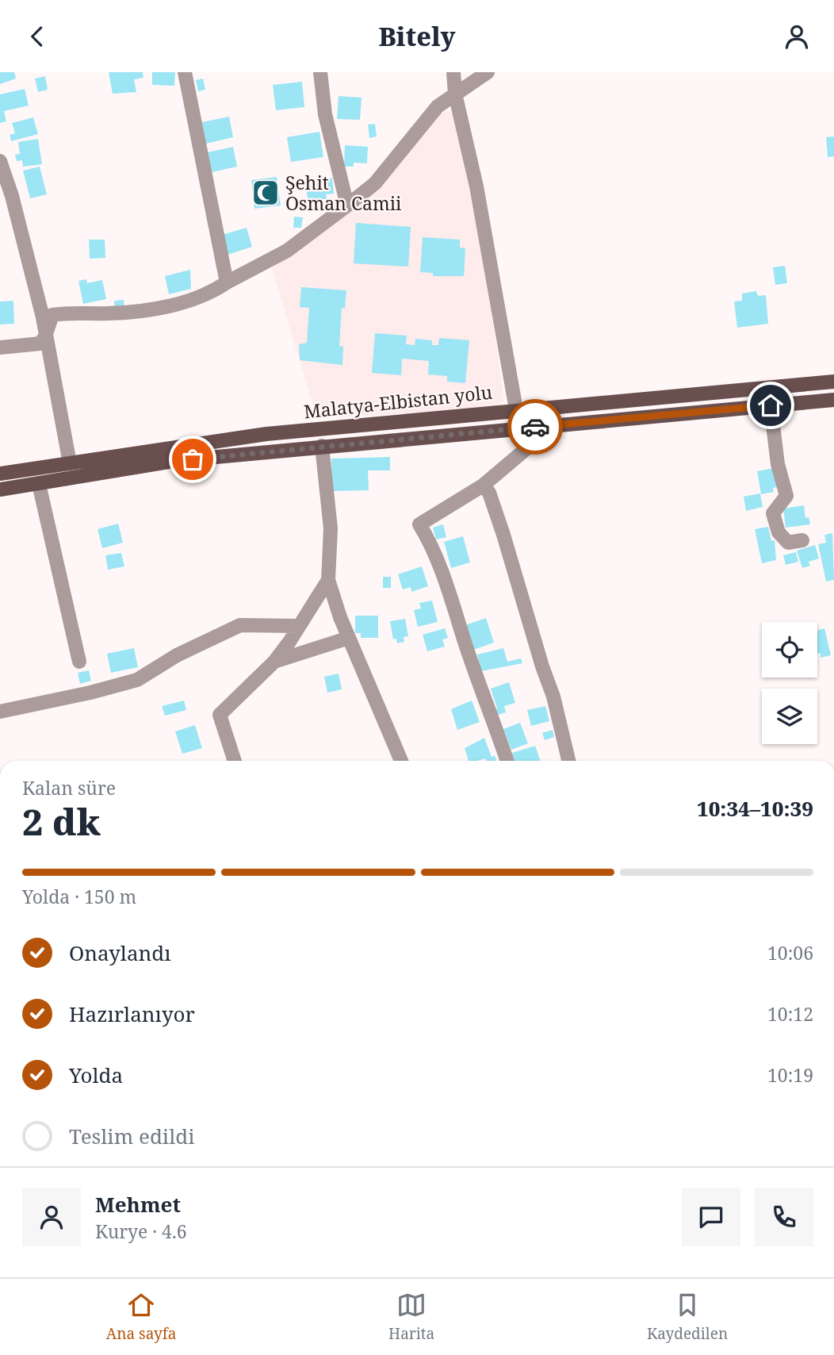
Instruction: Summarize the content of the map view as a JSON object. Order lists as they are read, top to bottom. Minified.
{"streets":{"main road":["Malatya-Elbistan yolu"]},"places":{"mosque":["Şehit Osman Camii"]},"page":{"header":"Bitely","heading":["2 dk","Kalan süre","10:34–10:39"],"panel":["Mehmet","Kurye · 4.6"],"bar":"Yolda · 150 m","list":[["Onaylandı","10:06"],["Hazırlanıyor","10:12"],["Yolda","10:19"],"Teslim edildi"],"tabs":["Ana sayfa","Harita","Kaydedilen"]}}
